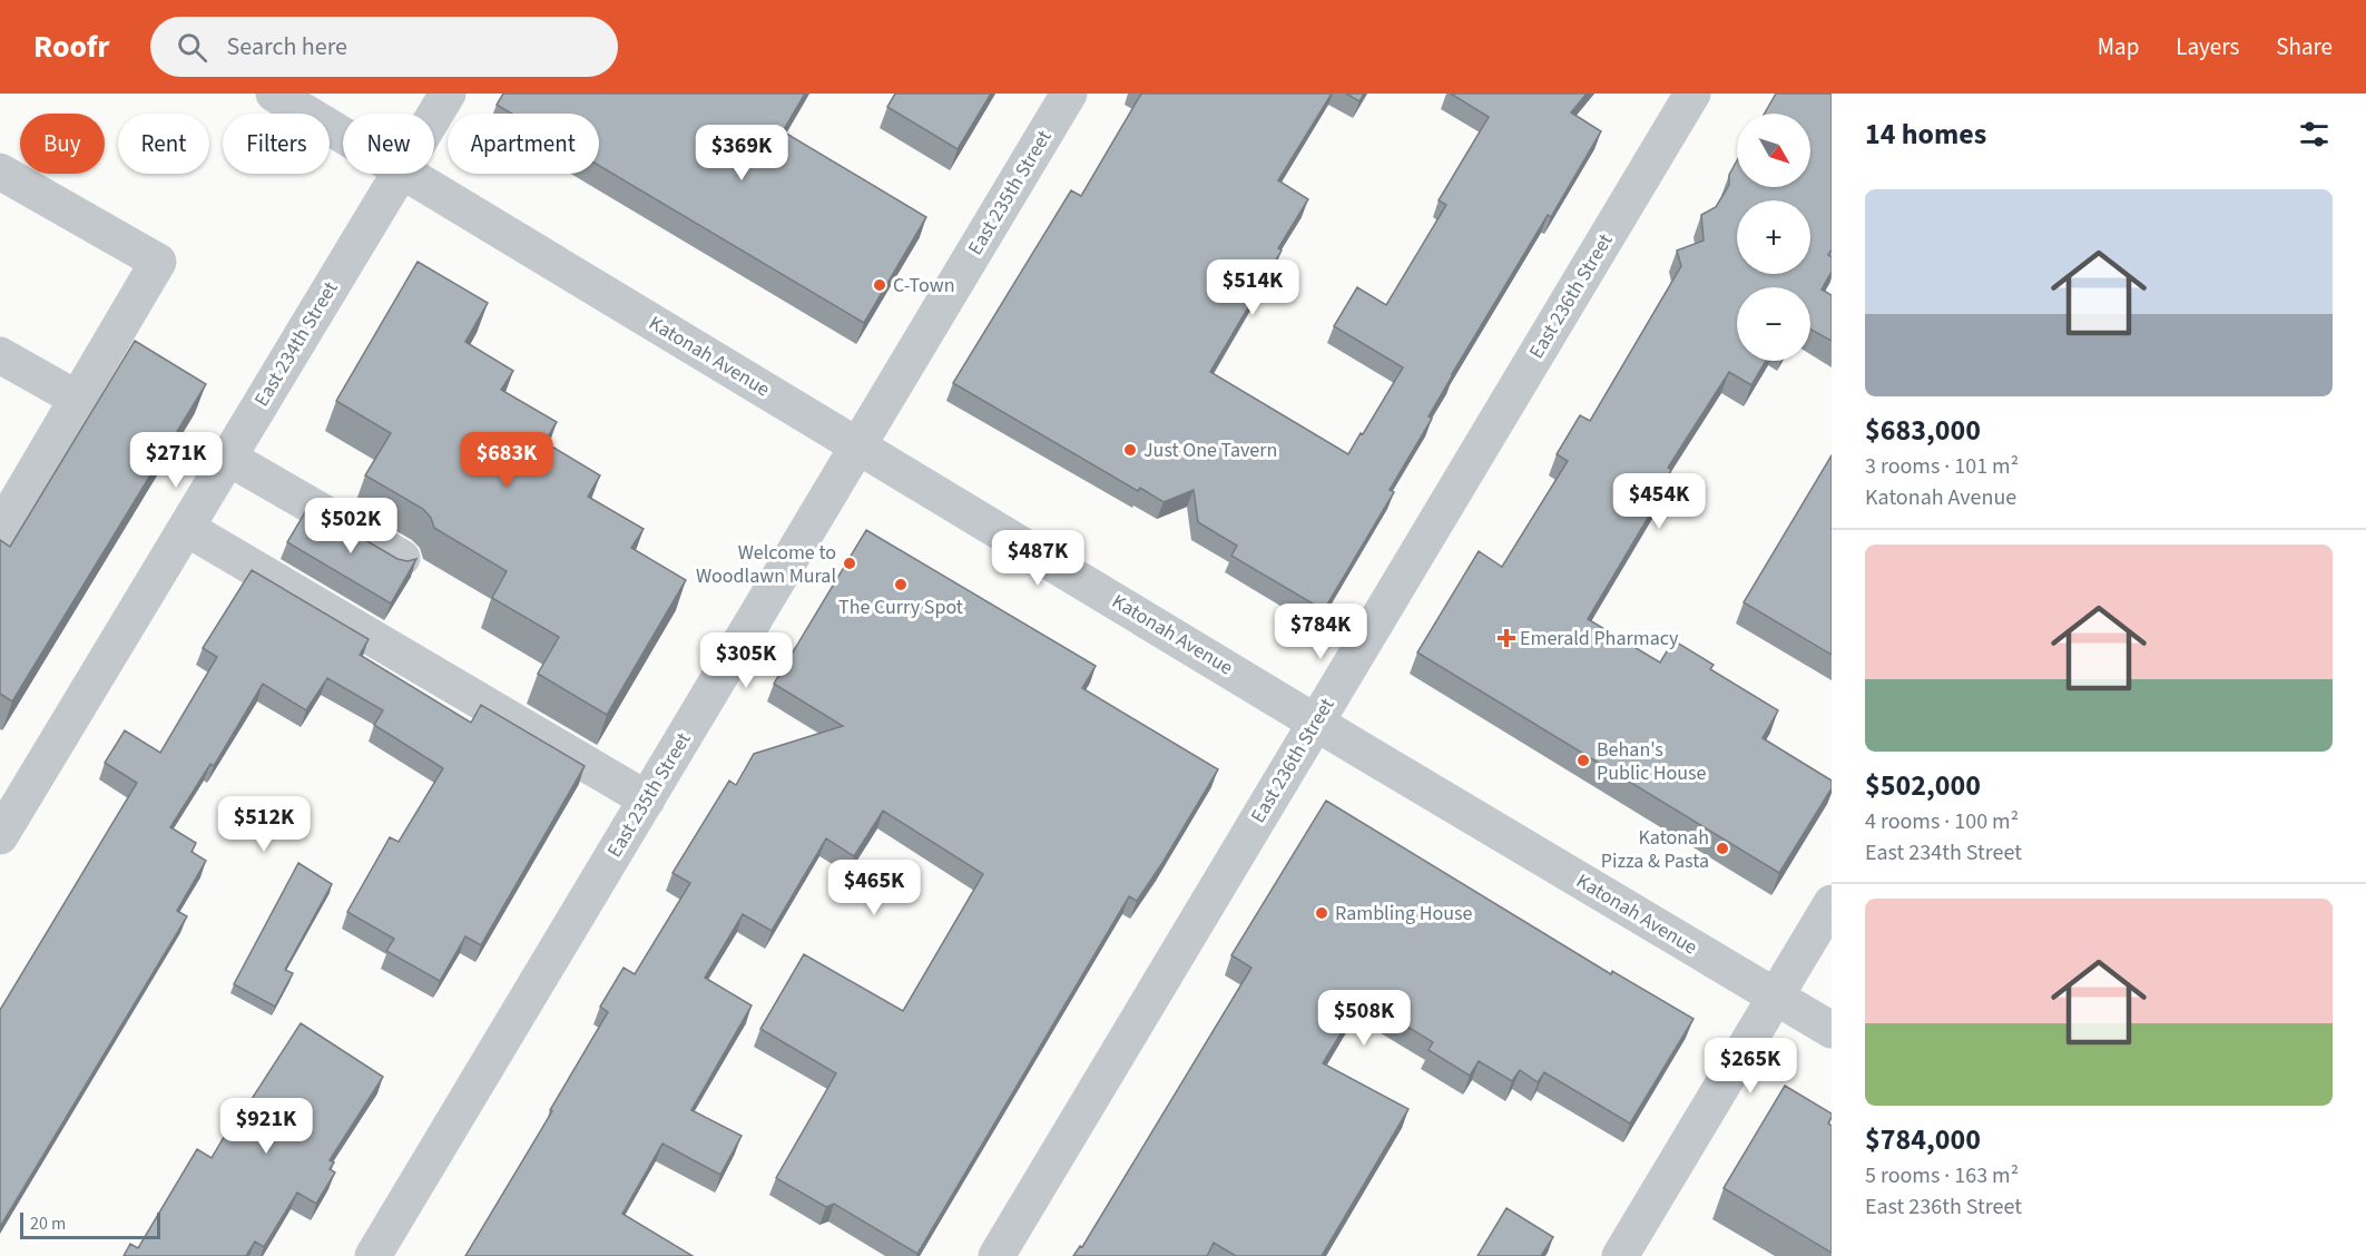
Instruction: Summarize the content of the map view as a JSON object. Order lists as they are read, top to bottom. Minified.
{"streets":{"street":["East 235th Street","East 236th Street","East 234th Street","Katonah Avenue"]},"crossings":[["East 235th Street","Katonah Avenue"],["East 236th Street","Katonah Avenue"]],"places":{"other":["C-Town","Just One Tavern","Welcome to Woodlawn Mural","The Curry Spot","Behan's Public House","Katonah Pizza & Pasta","Rambling House"],"health":["Emerald Pharmacy"]},"scale_bar":"20 m","north":"bottom right","page":{"header":"Roofr","search":"Search here","nav":["Map","Layers","Share"],"heading":"14 homes","map_buttons":["+","−"],"chip":["Buy","Rent","Filters","New","Apartment"],"price":["$369K","$514K","$271K","$683K","$454K","$502K","$487K","$784K","$305K","$512K","$465K","$508K","$265K","$921K"],"list":[{"name":"$683,000","note":"3 rooms · 101 m² · Katonah Avenue"},{"name":"$502,000","note":"4 rooms · 100 m² · East 234th Street"},{"name":"$784,000","note":"5 rooms · 163 m² · East 236th Street"}],"scale":"20 m"}}
